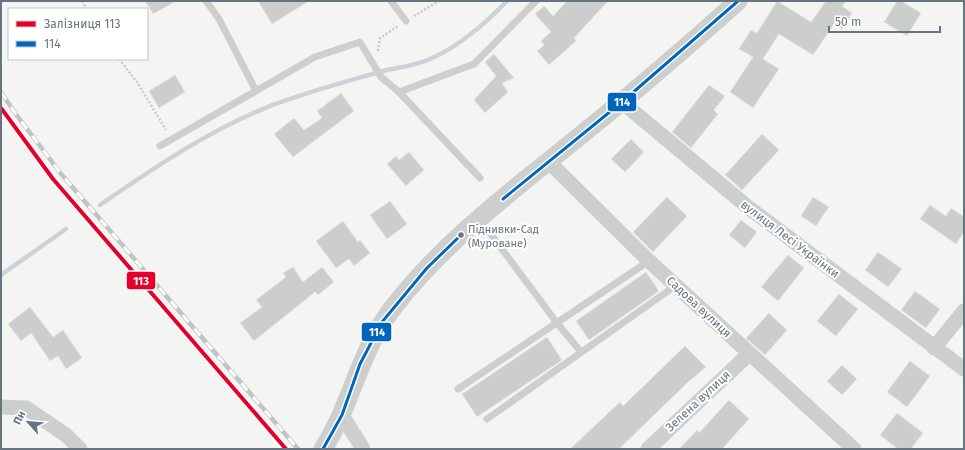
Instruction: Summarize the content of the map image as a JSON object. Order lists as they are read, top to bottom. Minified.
{"streets":{"street":["вулиця Лесі Українки","Садова вулиця","Зелена вулиця"]},"crossings":[["Садова вулиця","Зелена вулиця"]],"places":["Піднивки-Сад (Муроване)"],"lines":["transit line 114","rail line 113"],"legend":["Залізниця 113","114"],"scale_bar":"50 m","north":"top left"}
